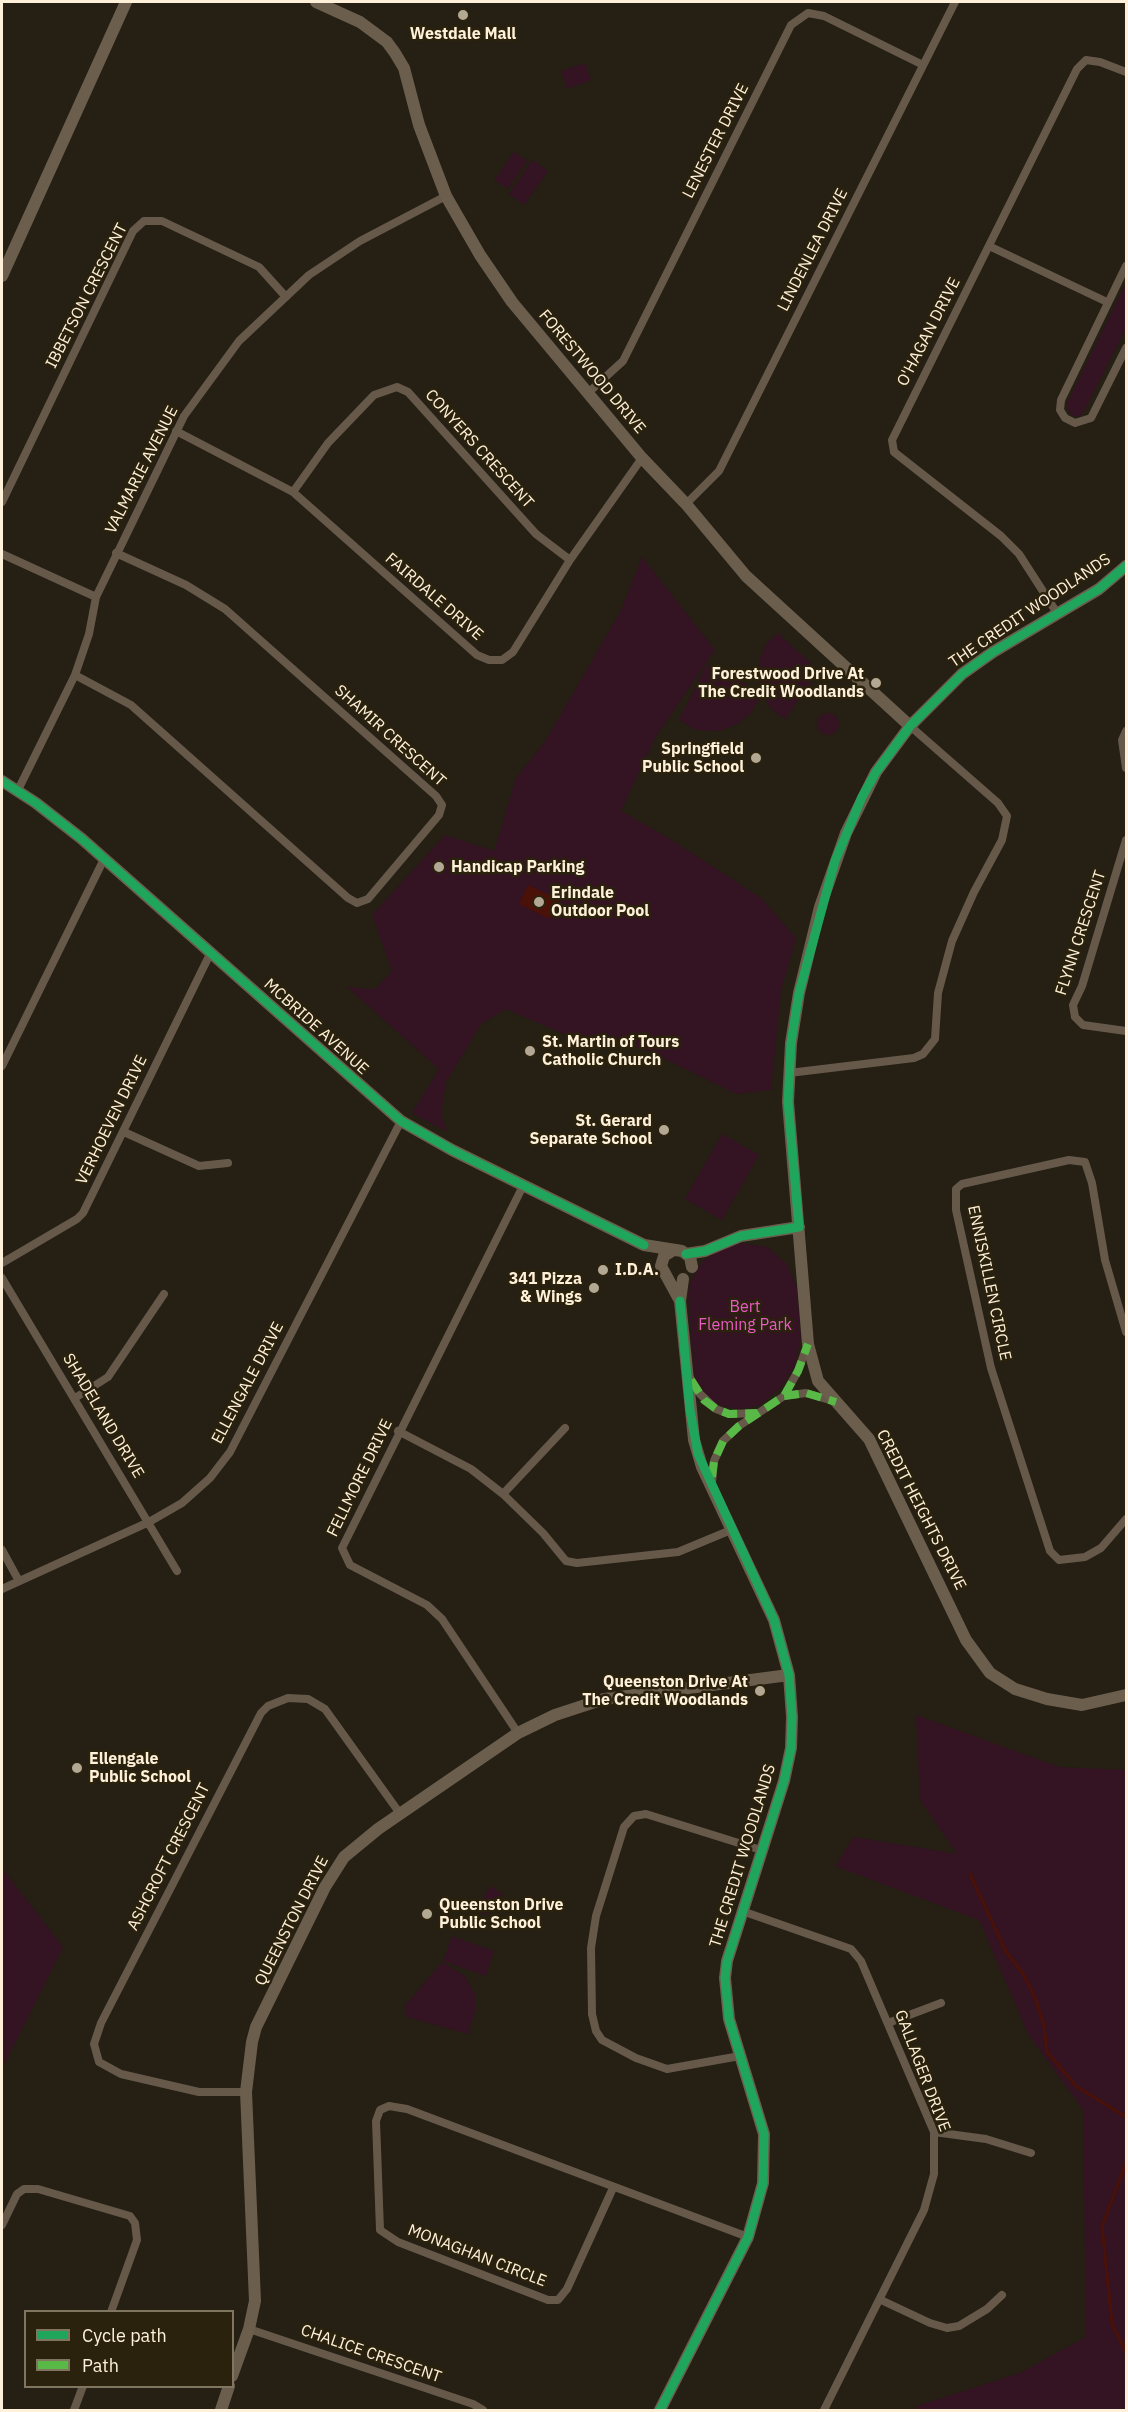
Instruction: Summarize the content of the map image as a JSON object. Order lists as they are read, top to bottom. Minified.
{"streets":{"street":["LENESTER DRIVE","LINDENLEA DRIVE","IBBETSON CRESCENT","O'HAGAN DRIVE","FORESTWOOD DRIVE","CONYERS CRESCENT","VALMARIE AVENUE","FAIRDALE DRIVE","THE CREDIT WOODLANDS","SHAMIR CRESCENT","FLYNN CRESCENT","MCBRIDE AVENUE","VERHOEVEN DRIVE","ENNISKILLEN CIRCLE","ELLENGALE DRIVE","SHADELAND DRIVE","FELLMORE DRIVE","CREDIT HEIGHTS DRIVE","ASHCROFT CRESCENT","QUEENSTON DRIVE","GALLAGER DRIVE","MONAGHAN CIRCLE","CHALICE CRESCENT"]},"crossings":[["LENESTER DRIVE","LINDENLEA DRIVE"],["LENESTER DRIVE","FORESTWOOD DRIVE"],["LINDENLEA DRIVE","FORESTWOOD DRIVE"],["IBBETSON CRESCENT","VALMARIE AVENUE"],["O'HAGAN DRIVE","THE CREDIT WOODLANDS"],["FORESTWOOD DRIVE","VALMARIE AVENUE"],["FORESTWOOD DRIVE","FAIRDALE DRIVE"],["FORESTWOOD DRIVE","THE CREDIT WOODLANDS"],["CONYERS CRESCENT","FAIRDALE DRIVE"],["VALMARIE AVENUE","FAIRDALE DRIVE"],["VALMARIE AVENUE","SHAMIR CRESCENT"],["VALMARIE AVENUE","MCBRIDE AVENUE"],["THE CREDIT WOODLANDS","MCBRIDE AVENUE"],["THE CREDIT WOODLANDS","CREDIT HEIGHTS DRIVE"],["THE CREDIT WOODLANDS","QUEENSTON DRIVE"],["THE CREDIT WOODLANDS","GALLAGER DRIVE"],["THE CREDIT WOODLANDS","MONAGHAN CIRCLE"],["MCBRIDE AVENUE","VERHOEVEN DRIVE"],["MCBRIDE AVENUE","ELLENGALE DRIVE"],["MCBRIDE AVENUE","FELLMORE DRIVE"],["ELLENGALE DRIVE","SHADELAND DRIVE"],["FELLMORE DRIVE","QUEENSTON DRIVE"],["ASHCROFT CRESCENT","QUEENSTON DRIVE"],["QUEENSTON DRIVE","CHALICE CRESCENT"]],"parks":["Bert Fleming Park"],"places":["Westdale Mall","Forestwood Drive At The Credit Woodlands","Springfield Public School","Handicap Parking","Erindale Outdoor Pool","St. Martin of Tours Catholic Church","St. Gerard Separate School","I.D.A.","341 Pizza & Wings","Queenston Drive At The Credit Woodlands","Ellengale Public School","Queenston Drive Public School"],"legend":["Cycle path","Path"]}
